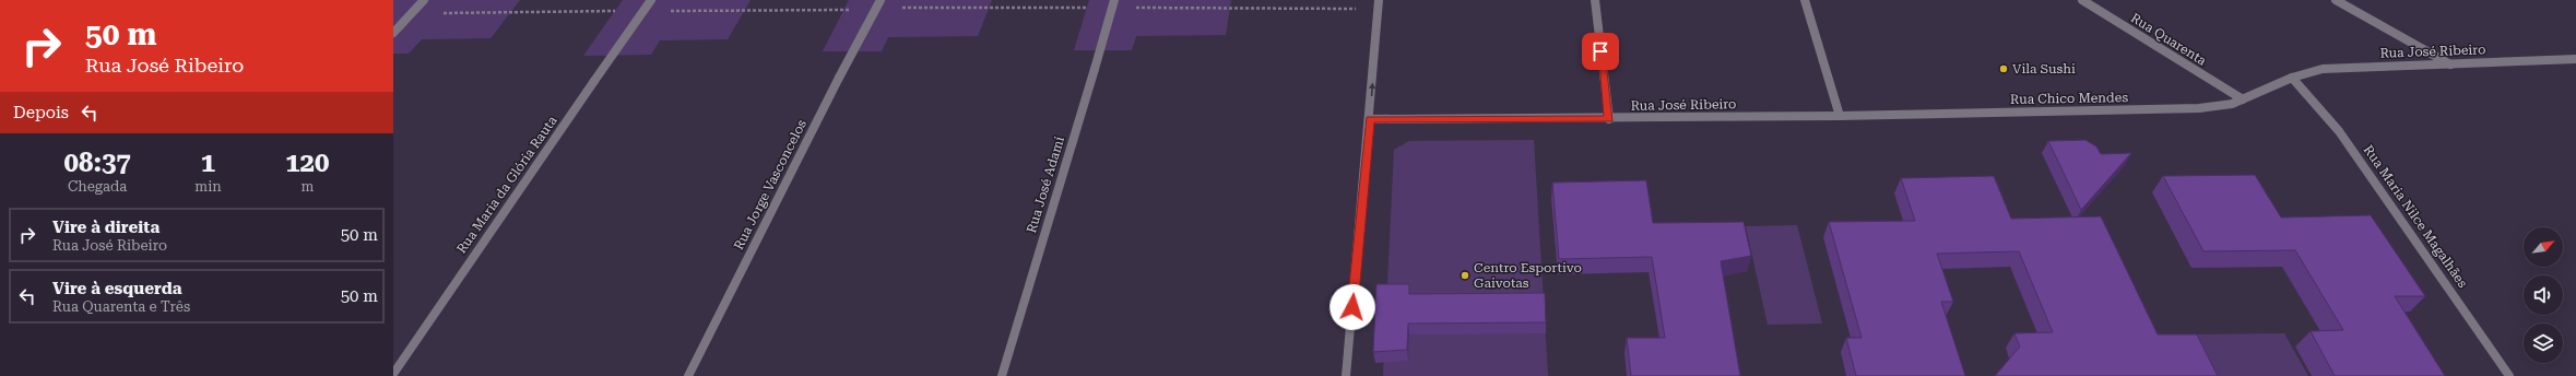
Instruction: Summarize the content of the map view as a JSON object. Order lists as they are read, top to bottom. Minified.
{"streets":{"street":["Rua Quarenta","Rua José Ribeiro","Rua Chico Mendes","Rua Maria da Glória Rauta","Rua Jorge Vasconcelos","Rua José Adami","Rua Maria Nilce Magalhães"]},"crossings":[["Rua Quarenta","Rua Chico Mendes"],["Rua José Ribeiro","Rua Chico Mendes"],["Rua José Ribeiro","Rua Maria Nilce Magalhães"],["Rua Chico Mendes","Rua Maria Nilce Magalhães"]],"places":["Vila Sushi","Centro Esportivo Gaivotas"],"north":"top right","page":{"turn":["50 m","Rua José Ribeiro"],"then":"Depois","eta":["08:37","Chegada","1","min","120","m"],"list":[{"name":"Vire à direita","note":"Rua José Ribeiro","value":"50 m"},{"name":"Vire à esquerda","note":"Rua Quarenta e Três","value":"50 m"}]}}
